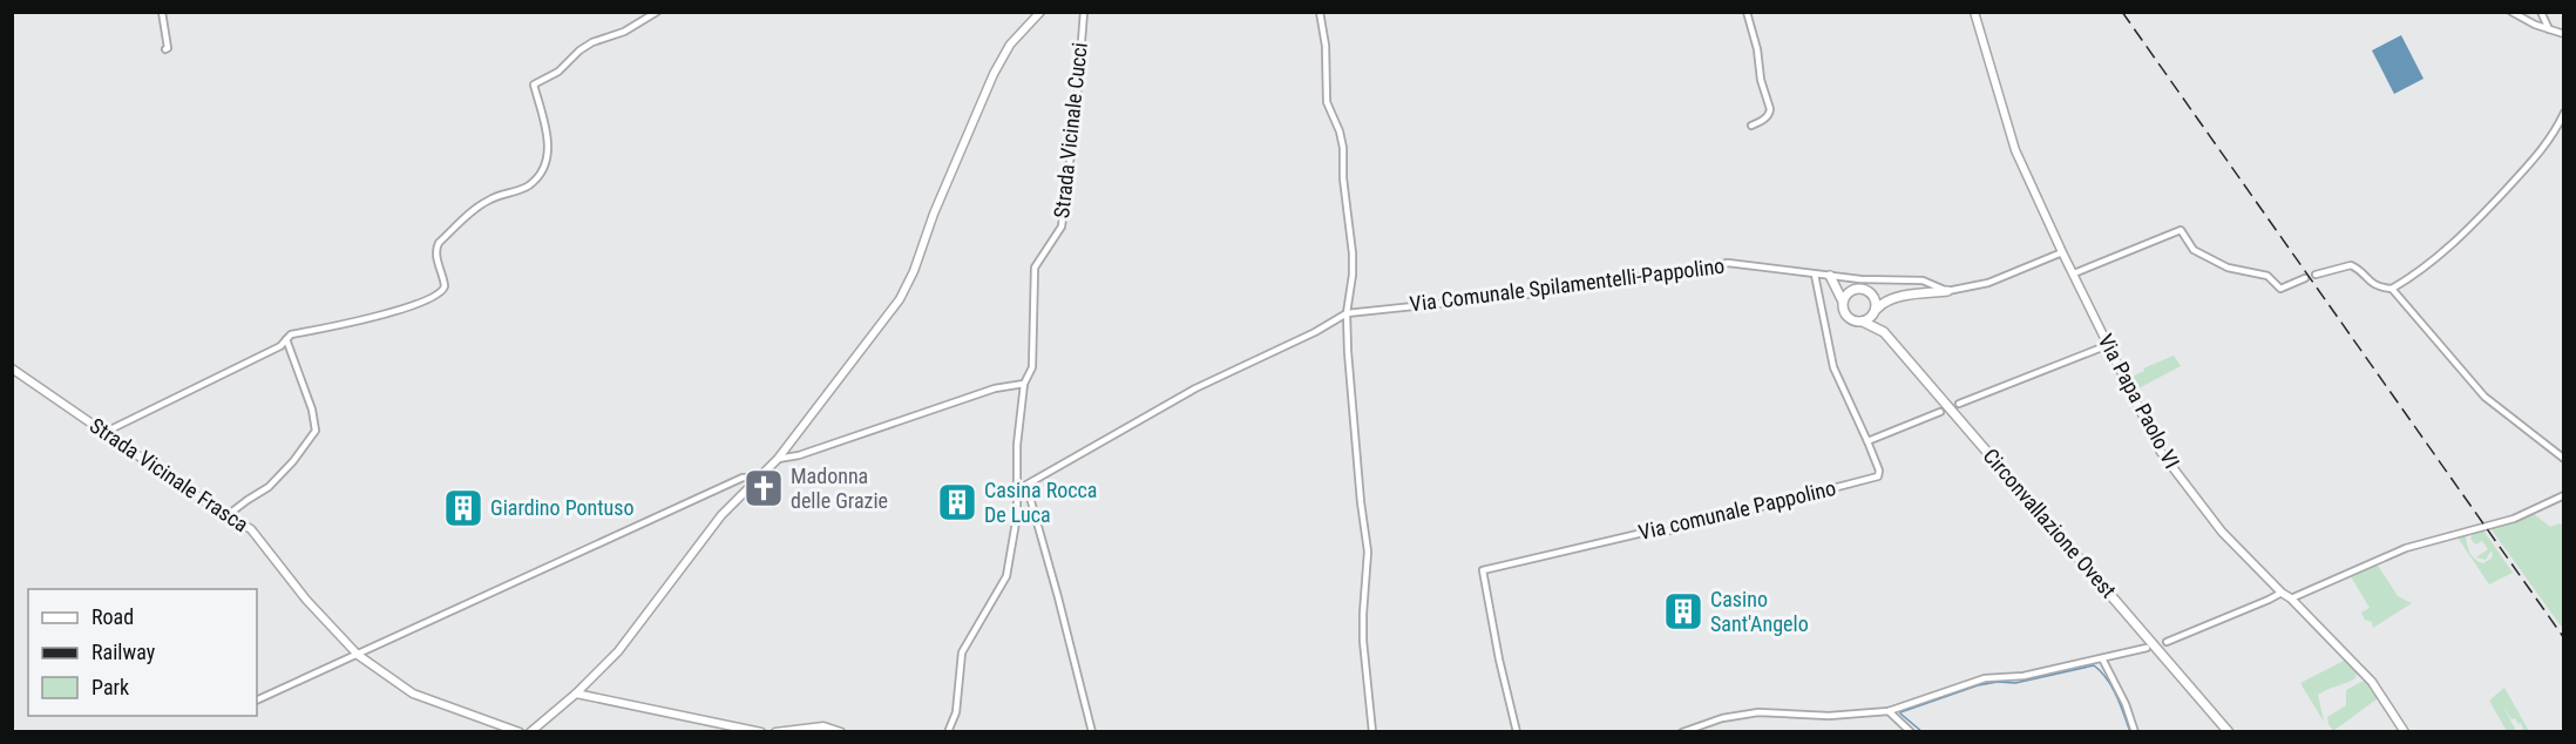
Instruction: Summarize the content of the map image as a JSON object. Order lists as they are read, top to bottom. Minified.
{"streets":{"main road":["Circonvallazione Ovest"],"street":["Strada Vicinale Cucci","Via Comunale Spilamentelli-Pappolino","Via Papa Paolo VI","Strada Vicinale Frasca","Via comunale Pappolino"]},"places":{"church":["Madonna delle Grazie"],"building":["Casina Rocca De Luca","Giardino Pontuso","Casino Sant'Angelo"]},"legend":["Road","Railway","Park"]}
